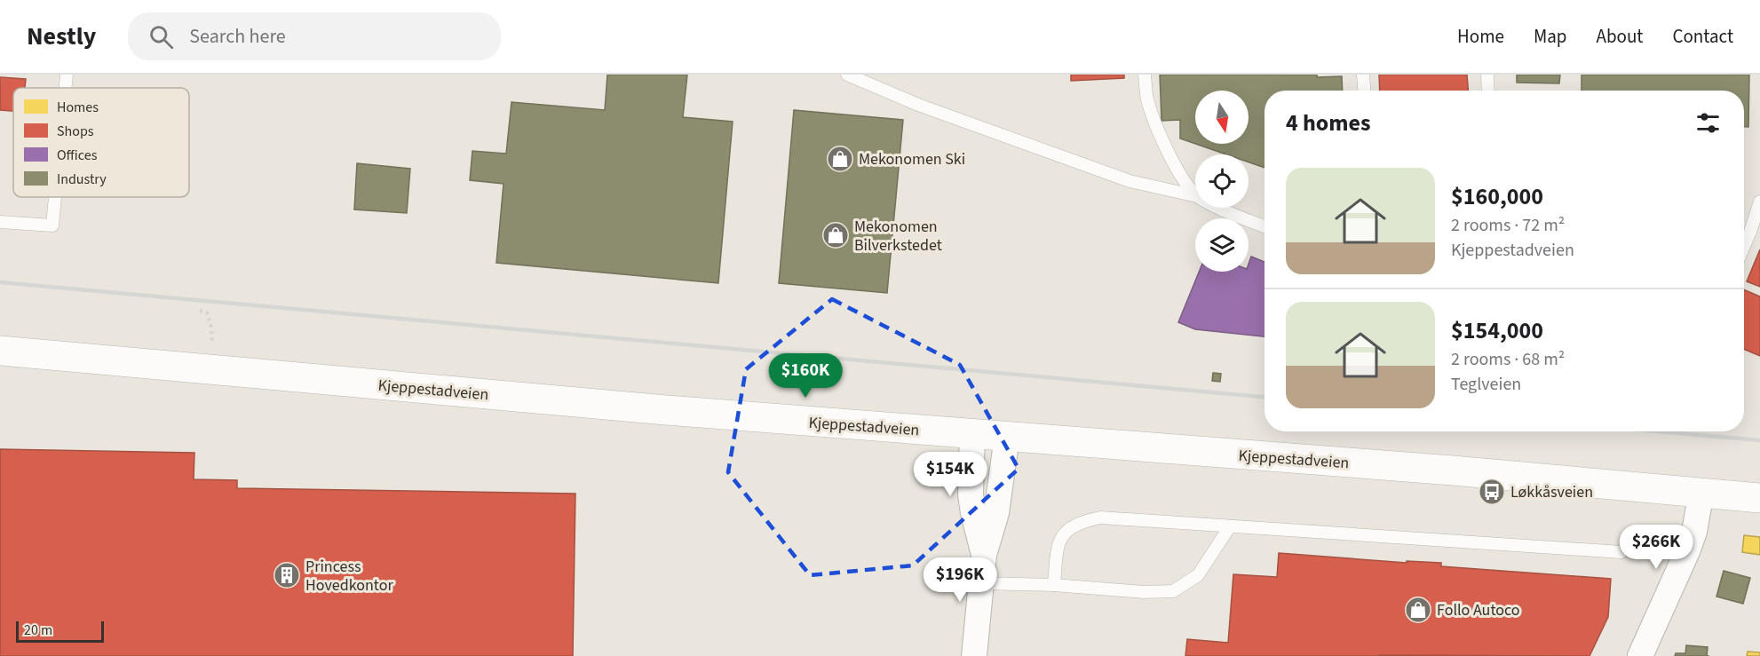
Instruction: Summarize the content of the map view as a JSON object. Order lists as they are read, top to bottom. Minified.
{"streets":{"main road":["Kjeppestadveien"]},"places":{"shop":["Mekonomen Ski","Mekonomen Bilverkstedet","Follo Autoco"],"bus stop":["Løkkåsveien"],"building":["Princess Hovedkontor"]},"legend":["Homes","Shops","Offices","Industry"],"scale_bar":"20 m","north":"bottom","page":{"header":"Nestly","search":"Search here","nav":["Home","Map","About","Contact"],"heading":"4 homes","list":[{"name":"$160,000","note":"2 rooms · 72 m² · Kjeppestadveien"},{"name":"$154,000","note":"2 rooms · 68 m² · Teglveien"}],"price":["$160K","$154K","$266K","$196K"],"scale":"20 m"}}
